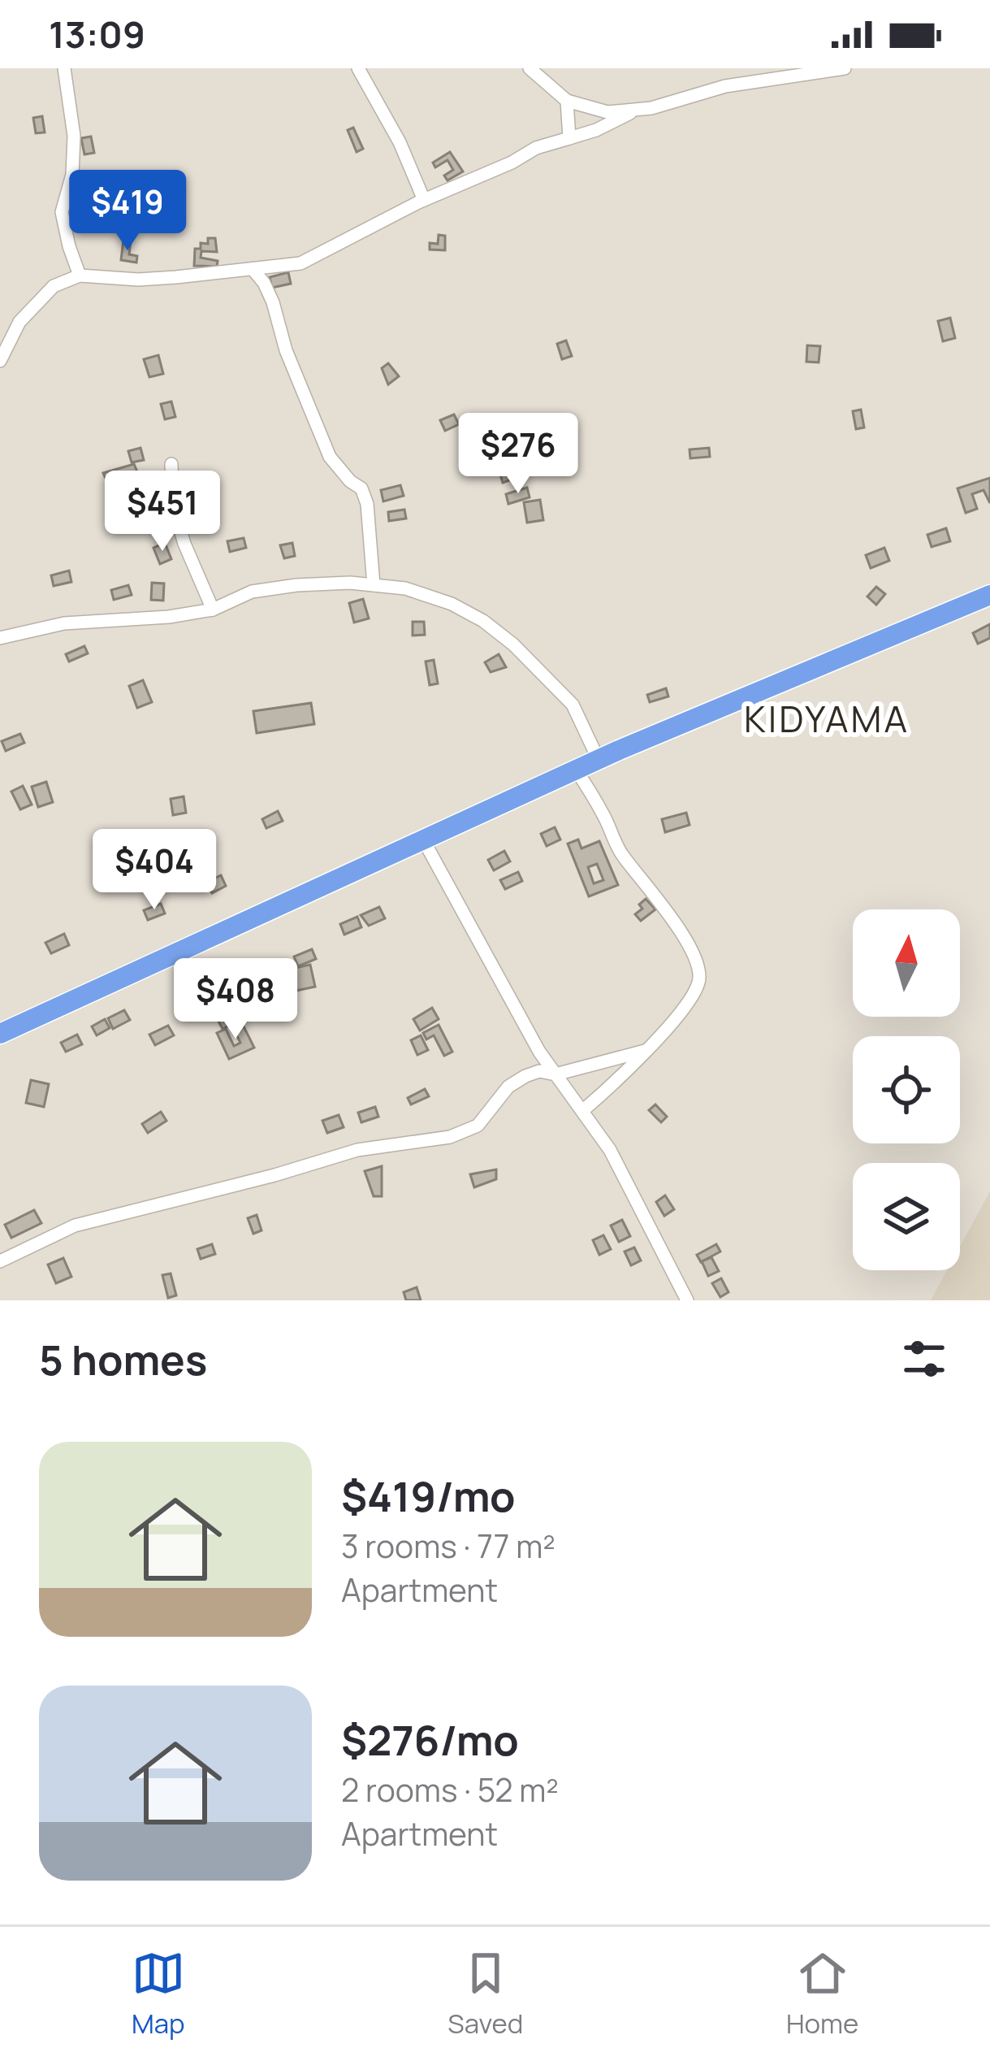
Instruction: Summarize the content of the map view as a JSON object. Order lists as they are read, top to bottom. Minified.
{"districts":["KIDYAMA"],"north":"top","page":{"status":"13:09","price":["$419","$276","$451","$404","$408"],"heading":"5 homes","list":[{"name":"$419/mo","note":"3 rooms · 77 m² · Apartment"},{"name":"$276/mo","note":"2 rooms · 52 m² · Apartment"}],"tabs":["Map","Saved","Home"]}}
